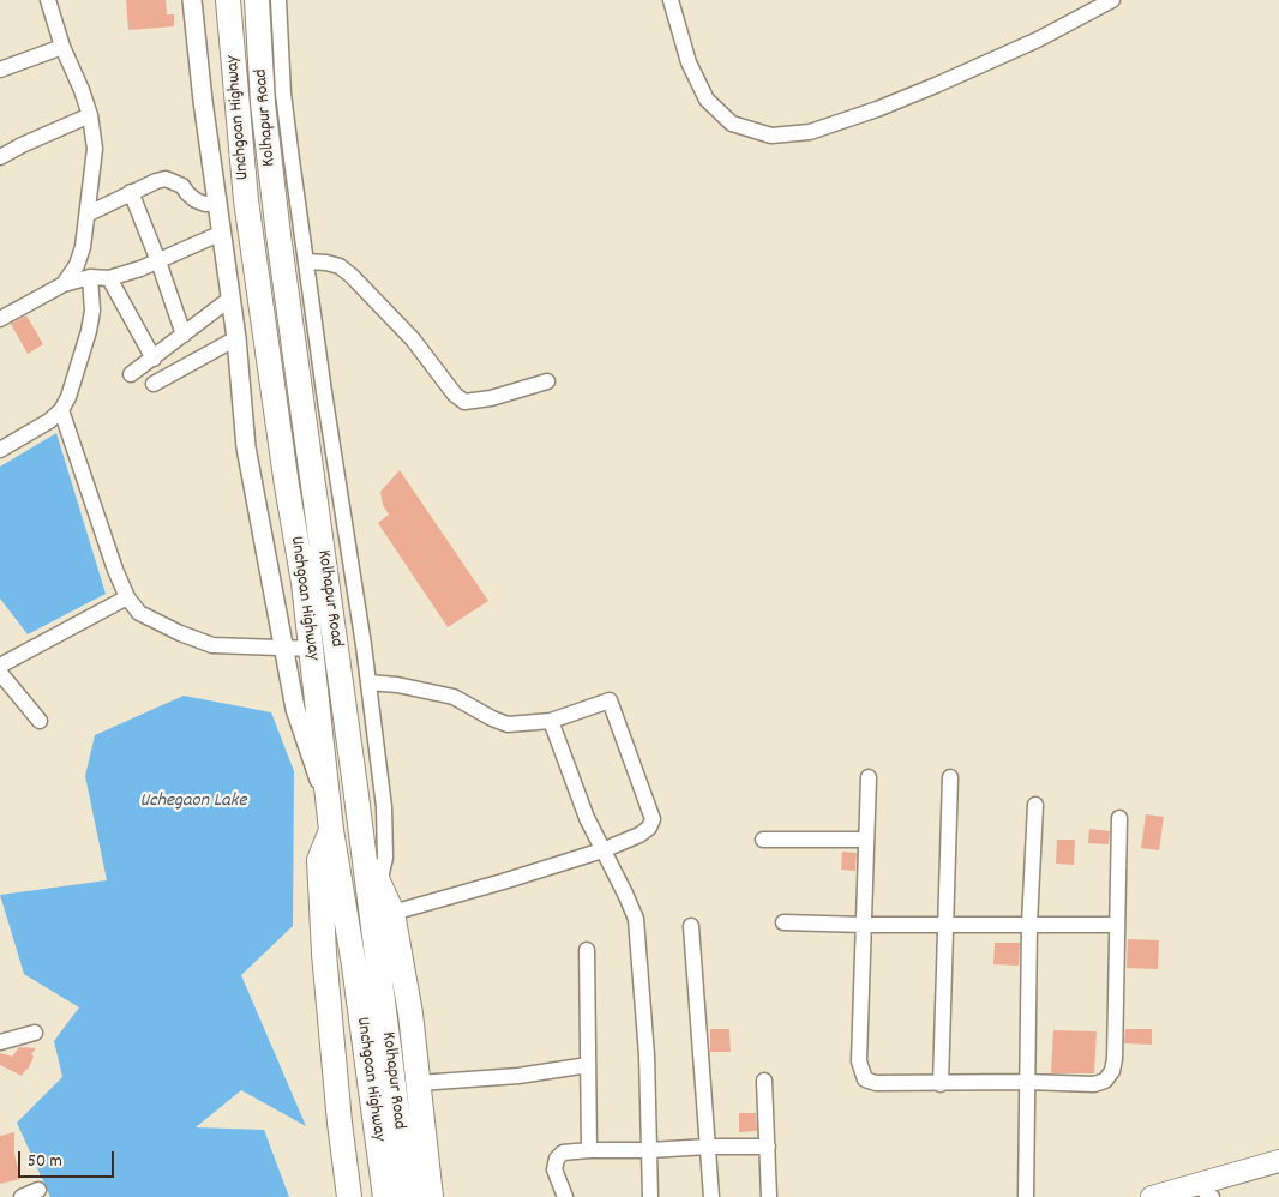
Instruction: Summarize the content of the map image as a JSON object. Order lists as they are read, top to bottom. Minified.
{"streets":{"highway":["Unchgoan Highway","Kolhapur Road"]},"water":["Uchegaon Lake"],"scale_bar":"50 m"}
